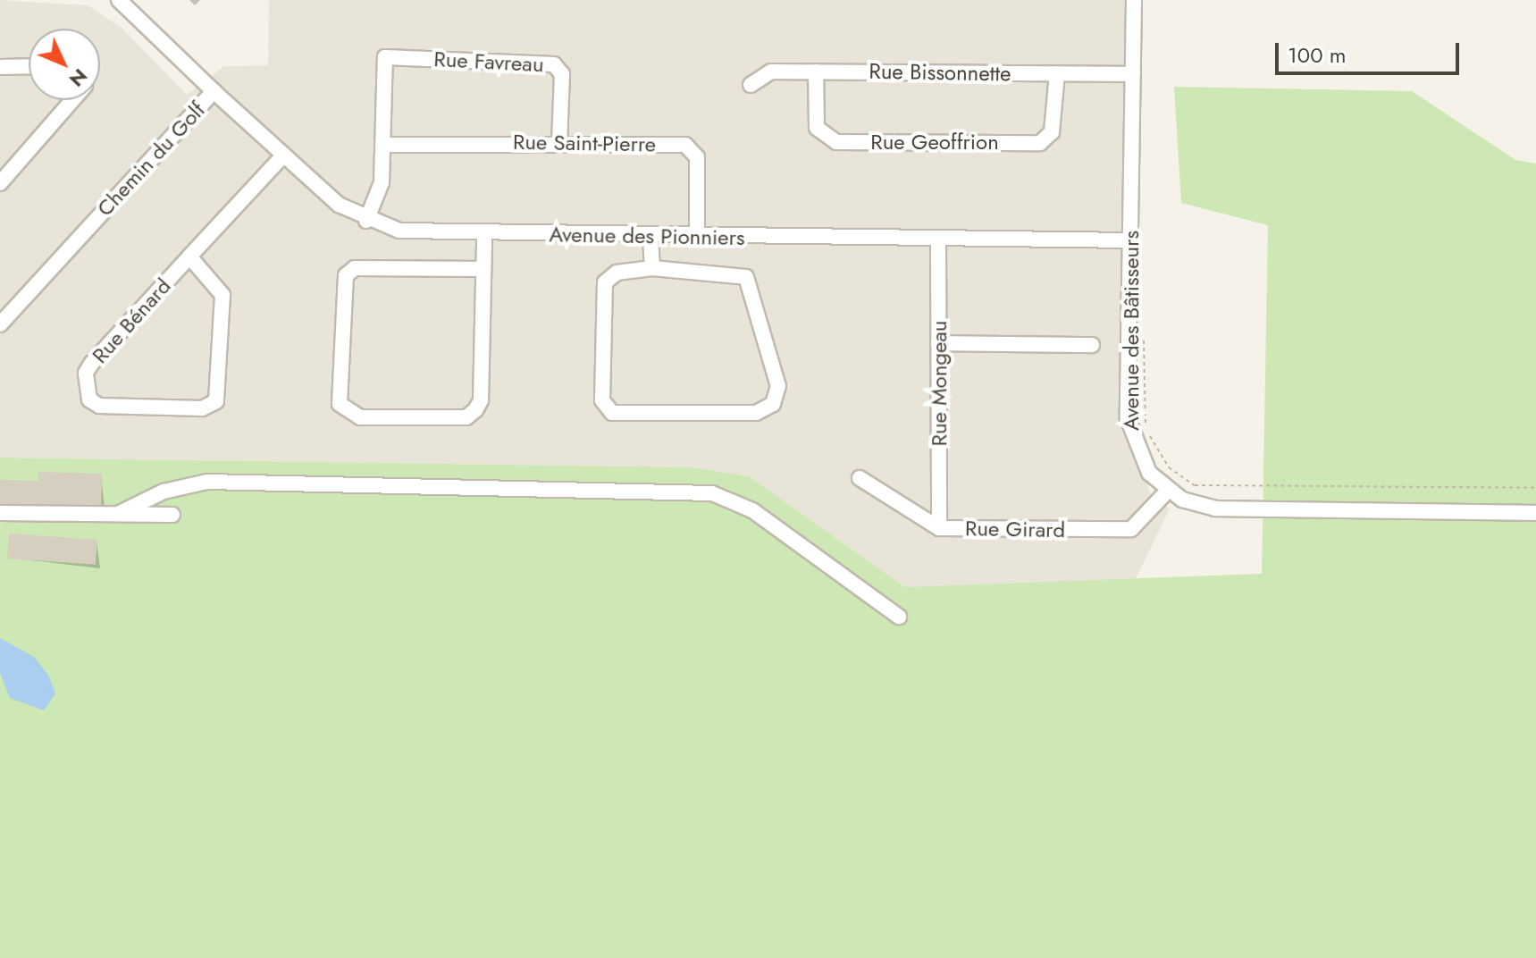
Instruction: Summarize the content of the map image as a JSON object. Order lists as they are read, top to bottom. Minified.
{"streets":{"street":["Rue Favreau","Rue Bissonnette","Rue Geoffrion","Rue Saint-Pierre","Chemin du Golf","Avenue des Pionniers","Rue Bénard","Avenue des Bâtisseurs","Rue Mongeau","Rue Girard"]},"crossings":[["Rue Favreau","Rue Saint-Pierre"],["Rue Bissonnette","Rue Geoffrion"],["Rue Bissonnette","Avenue des Bâtisseurs"],["Rue Saint-Pierre","Avenue des Pionniers"],["Chemin du Golf","Avenue des Pionniers"],["Avenue des Pionniers","Rue Bénard"],["Avenue des Pionniers","Avenue des Bâtisseurs"],["Avenue des Pionniers","Rue Mongeau"],["Avenue des Bâtisseurs","Rue Girard"],["Rue Mongeau","Rue Girard"]],"scale_bar":"100 m","north":"bottom right"}
